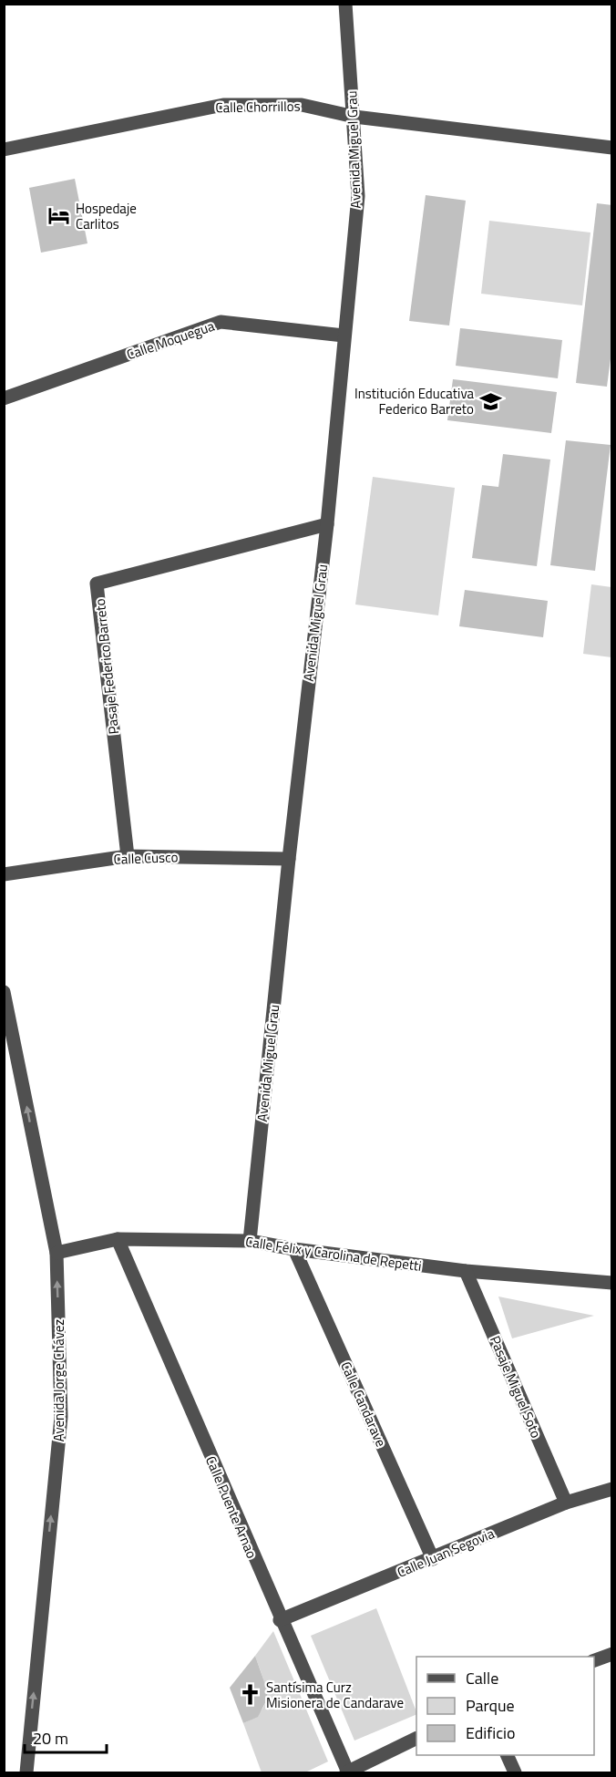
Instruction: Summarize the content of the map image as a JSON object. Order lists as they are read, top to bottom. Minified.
{"streets":{"street":["Calle Chorrillos","Avenida Miguel Grau","Calle Moquegua","Pasaje Federico Barreto","Calle Cusco","Calle Félix y Carolina de Repetti","Avenida Jorge Chávez","Pasaje Miguel Soto","Calle Candarave","Calle Puente Arnao","Calle Juan Segovia"]},"crossings":[["Calle Chorrillos","Avenida Miguel Grau"],["Avenida Miguel Grau","Calle Moquegua"],["Avenida Miguel Grau","Pasaje Federico Barreto"],["Avenida Miguel Grau","Calle Cusco"],["Avenida Miguel Grau","Calle Félix y Carolina de Repetti"],["Pasaje Federico Barreto","Calle Cusco"],["Calle Félix y Carolina de Repetti","Avenida Jorge Chávez"],["Calle Félix y Carolina de Repetti","Pasaje Miguel Soto"],["Calle Félix y Carolina de Repetti","Calle Candarave"],["Calle Félix y Carolina de Repetti","Calle Puente Arnao"],["Pasaje Miguel Soto","Calle Juan Segovia"],["Calle Candarave","Calle Juan Segovia"],["Calle Puente Arnao","Calle Juan Segovia"]],"one_way":["Avenida Jorge Chávez"],"places":{"hotel":["Hospedaje Carlitos"],"school or university":["Institución Educativa Federico Barreto"],"church":["Santísima Curz Misionera de Candarave"]},"legend":["Calle","Parque","Edificio"],"scale_bar":"20 m"}
